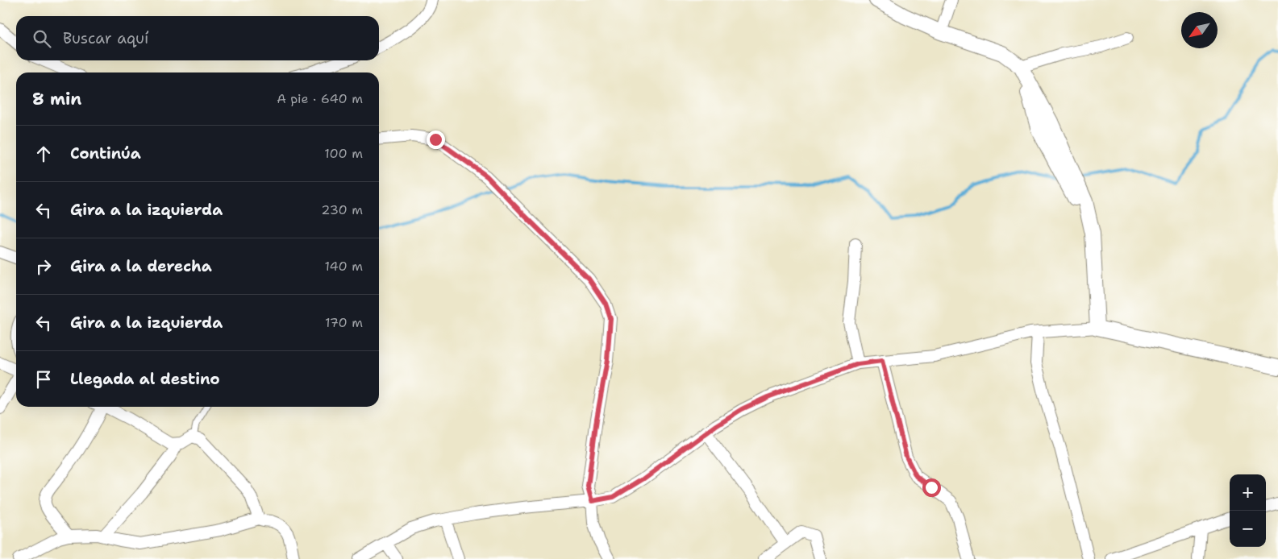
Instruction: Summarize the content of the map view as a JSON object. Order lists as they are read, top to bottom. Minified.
{"north":"bottom left","page":{"search":"Buscar aquí","heading":["8 min","A pie · 640 m"],"list":[["Continúa","100 m"],["Gira a la izquierda","230 m"],["Gira a la derecha","140 m"],["Gira a la izquierda","170 m"],"Llegada al destino"],"map_buttons":["+","−"]}}
